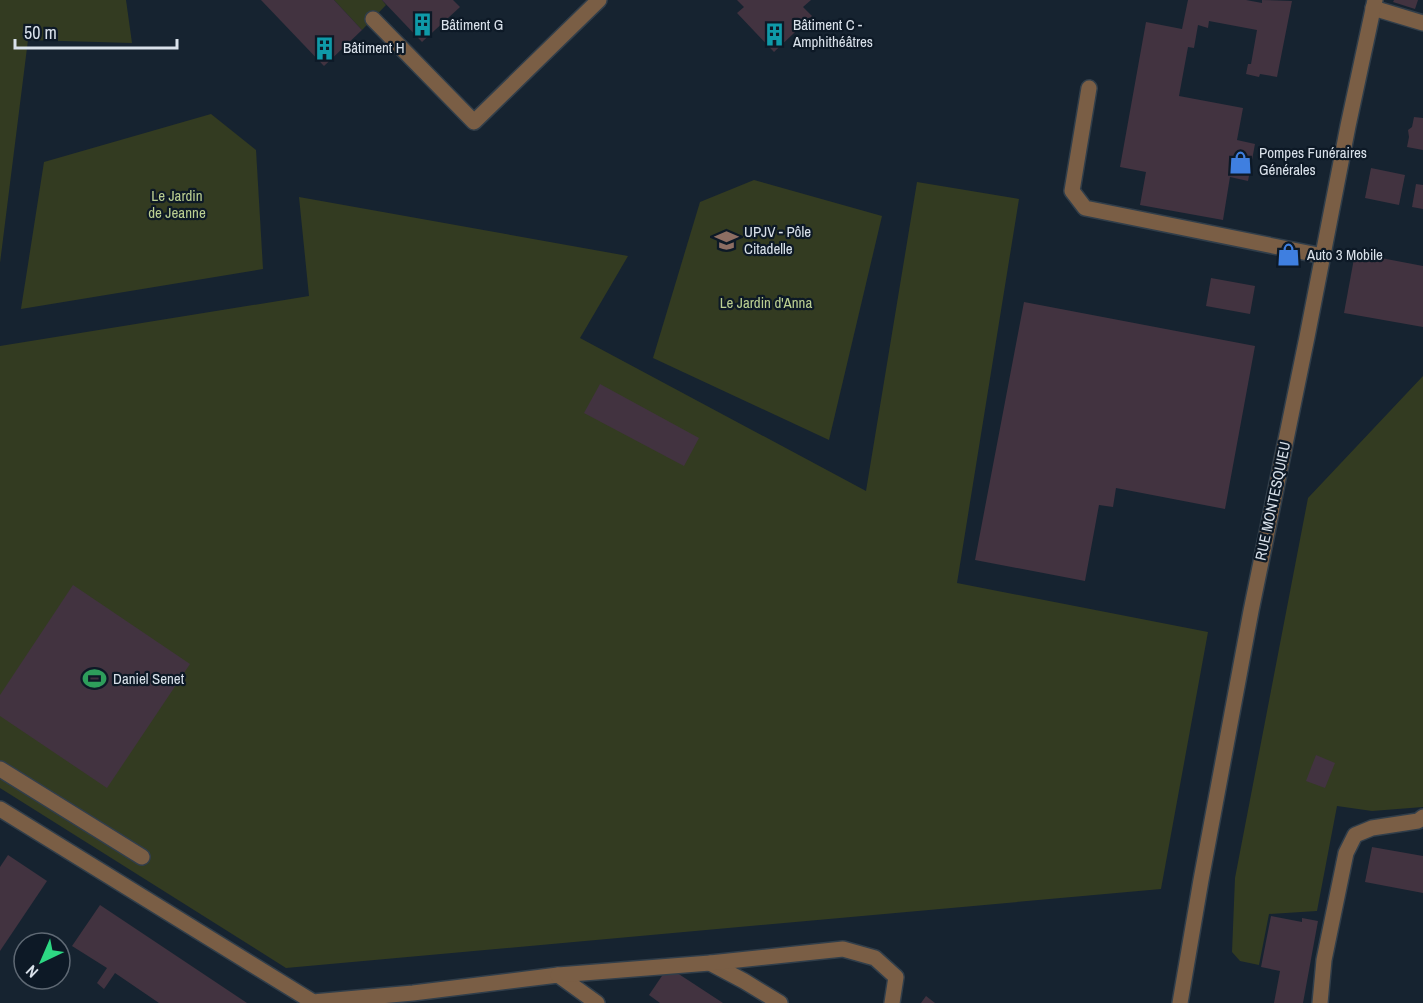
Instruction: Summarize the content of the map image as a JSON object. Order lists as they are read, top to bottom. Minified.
{"streets":{"street":["RUE MONTESQUIEU"]},"parks":["Le Jardin de Jeanne","Le Jardin d'Anna"],"places":{"building":["Bâtiment G","Bâtiment C - Amphithéâtres","Bâtiment H"],"shop":["Pompes Funéraires Générales","Auto 3 Mobile"],"school or university":["UPJV - Pôle Citadelle"],"sports":["Daniel Senet"]},"scale_bar":"50 m","north":"bottom left"}
